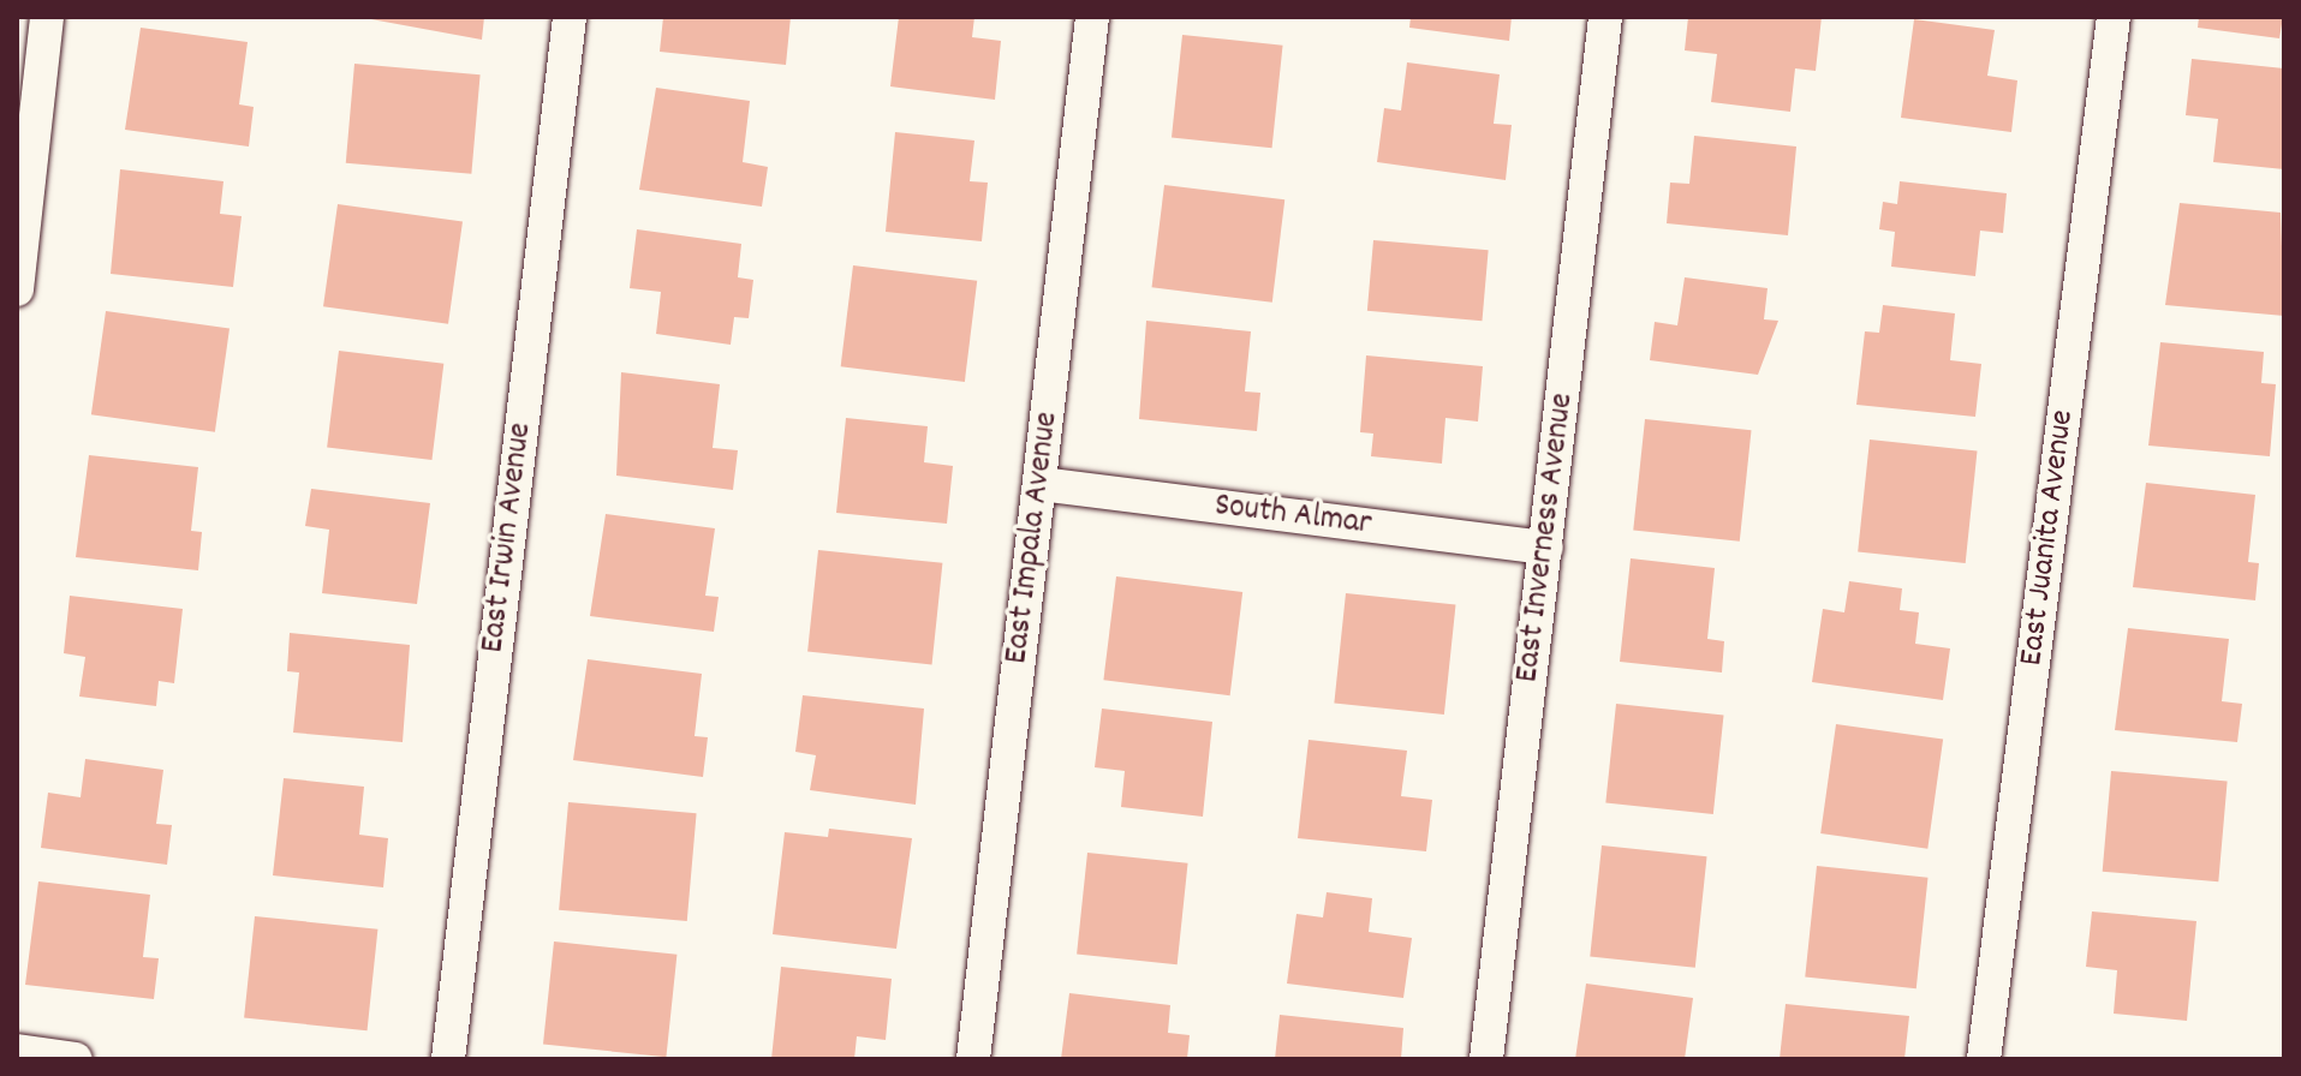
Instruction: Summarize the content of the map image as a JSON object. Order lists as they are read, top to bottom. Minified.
{"streets":{"street":["South Almar","East Irwin Avenue","East Impala Avenue","East Inverness Avenue","East Juanita Avenue"]},"crossings":[["South Almar","East Impala Avenue"],["South Almar","East Inverness Avenue"]]}
